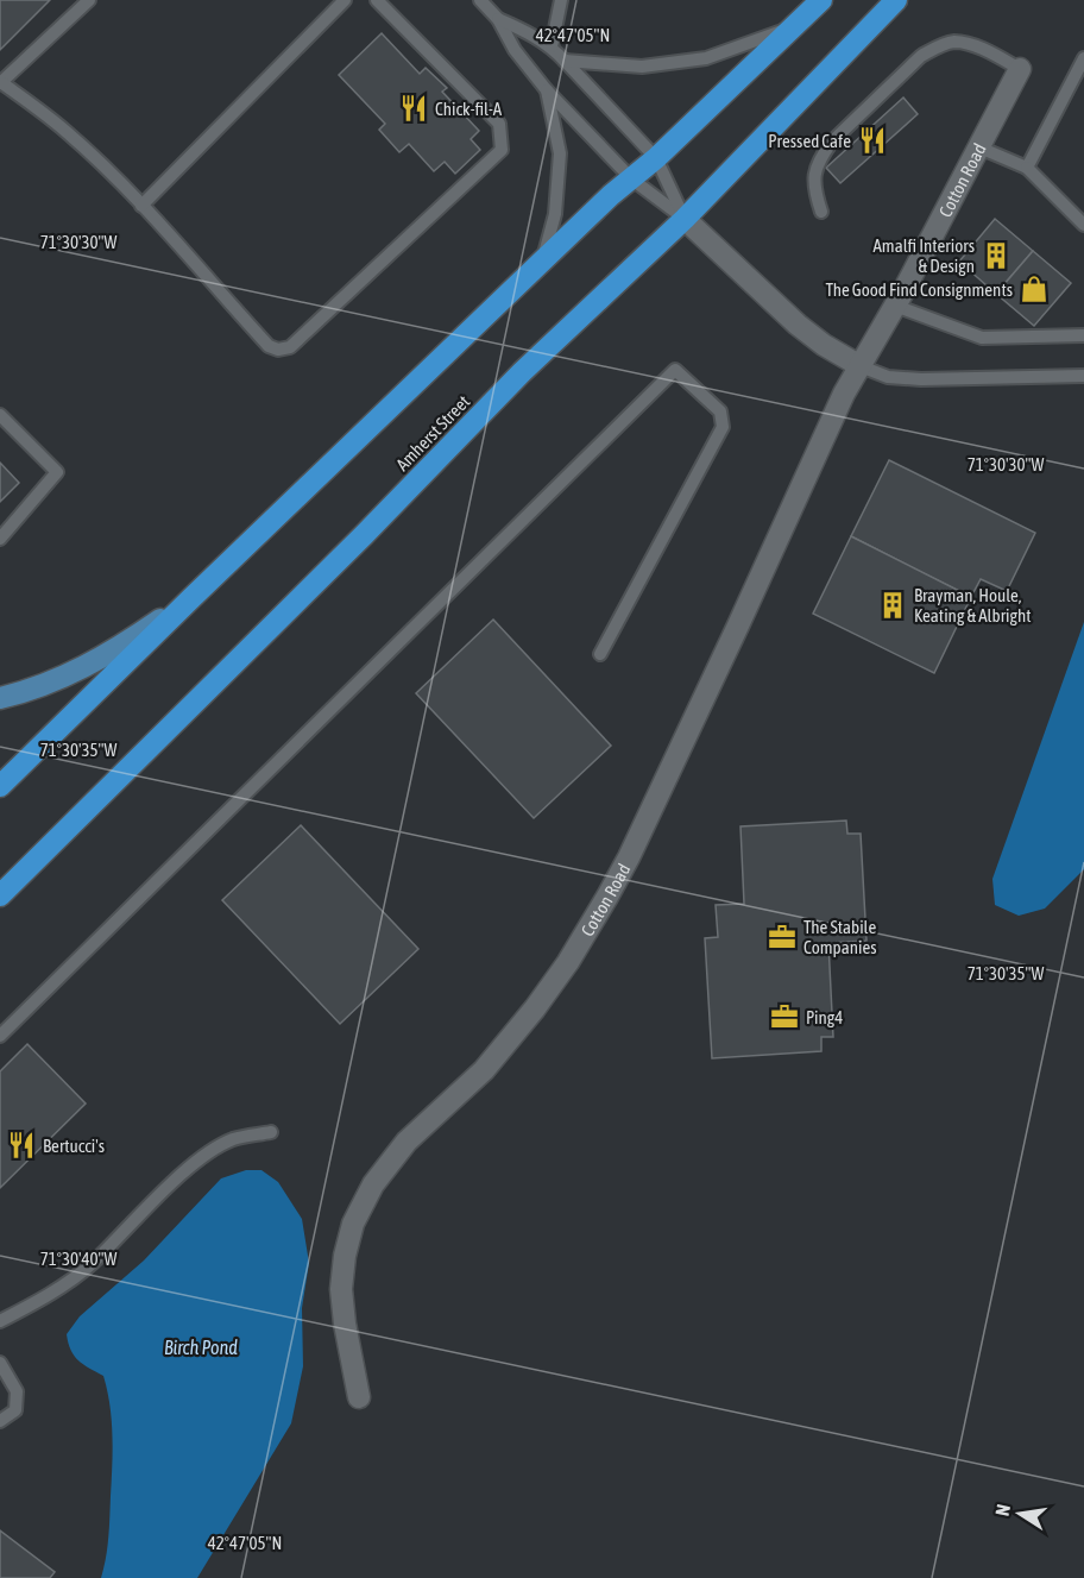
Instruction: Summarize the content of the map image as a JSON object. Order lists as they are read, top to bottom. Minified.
{"streets":{"highway":["Amherst Street"],"street":["Cotton Road"]},"water":["Birch Pond"],"places":{"restaurant":["Chick-fil-A","Pressed Cafe","Bertucci's"],"building":["Amalfi Interiors & Design","Brayman, Houle, Keating & Albright"],"shop":["The Good Find Consignments"],"office":["The Stabile Companies","Ping4"]},"north":"left","coordinates":["42°47'05\"N","71°30'30\"W","71°30'35\"W","71°30'40\"W"]}
